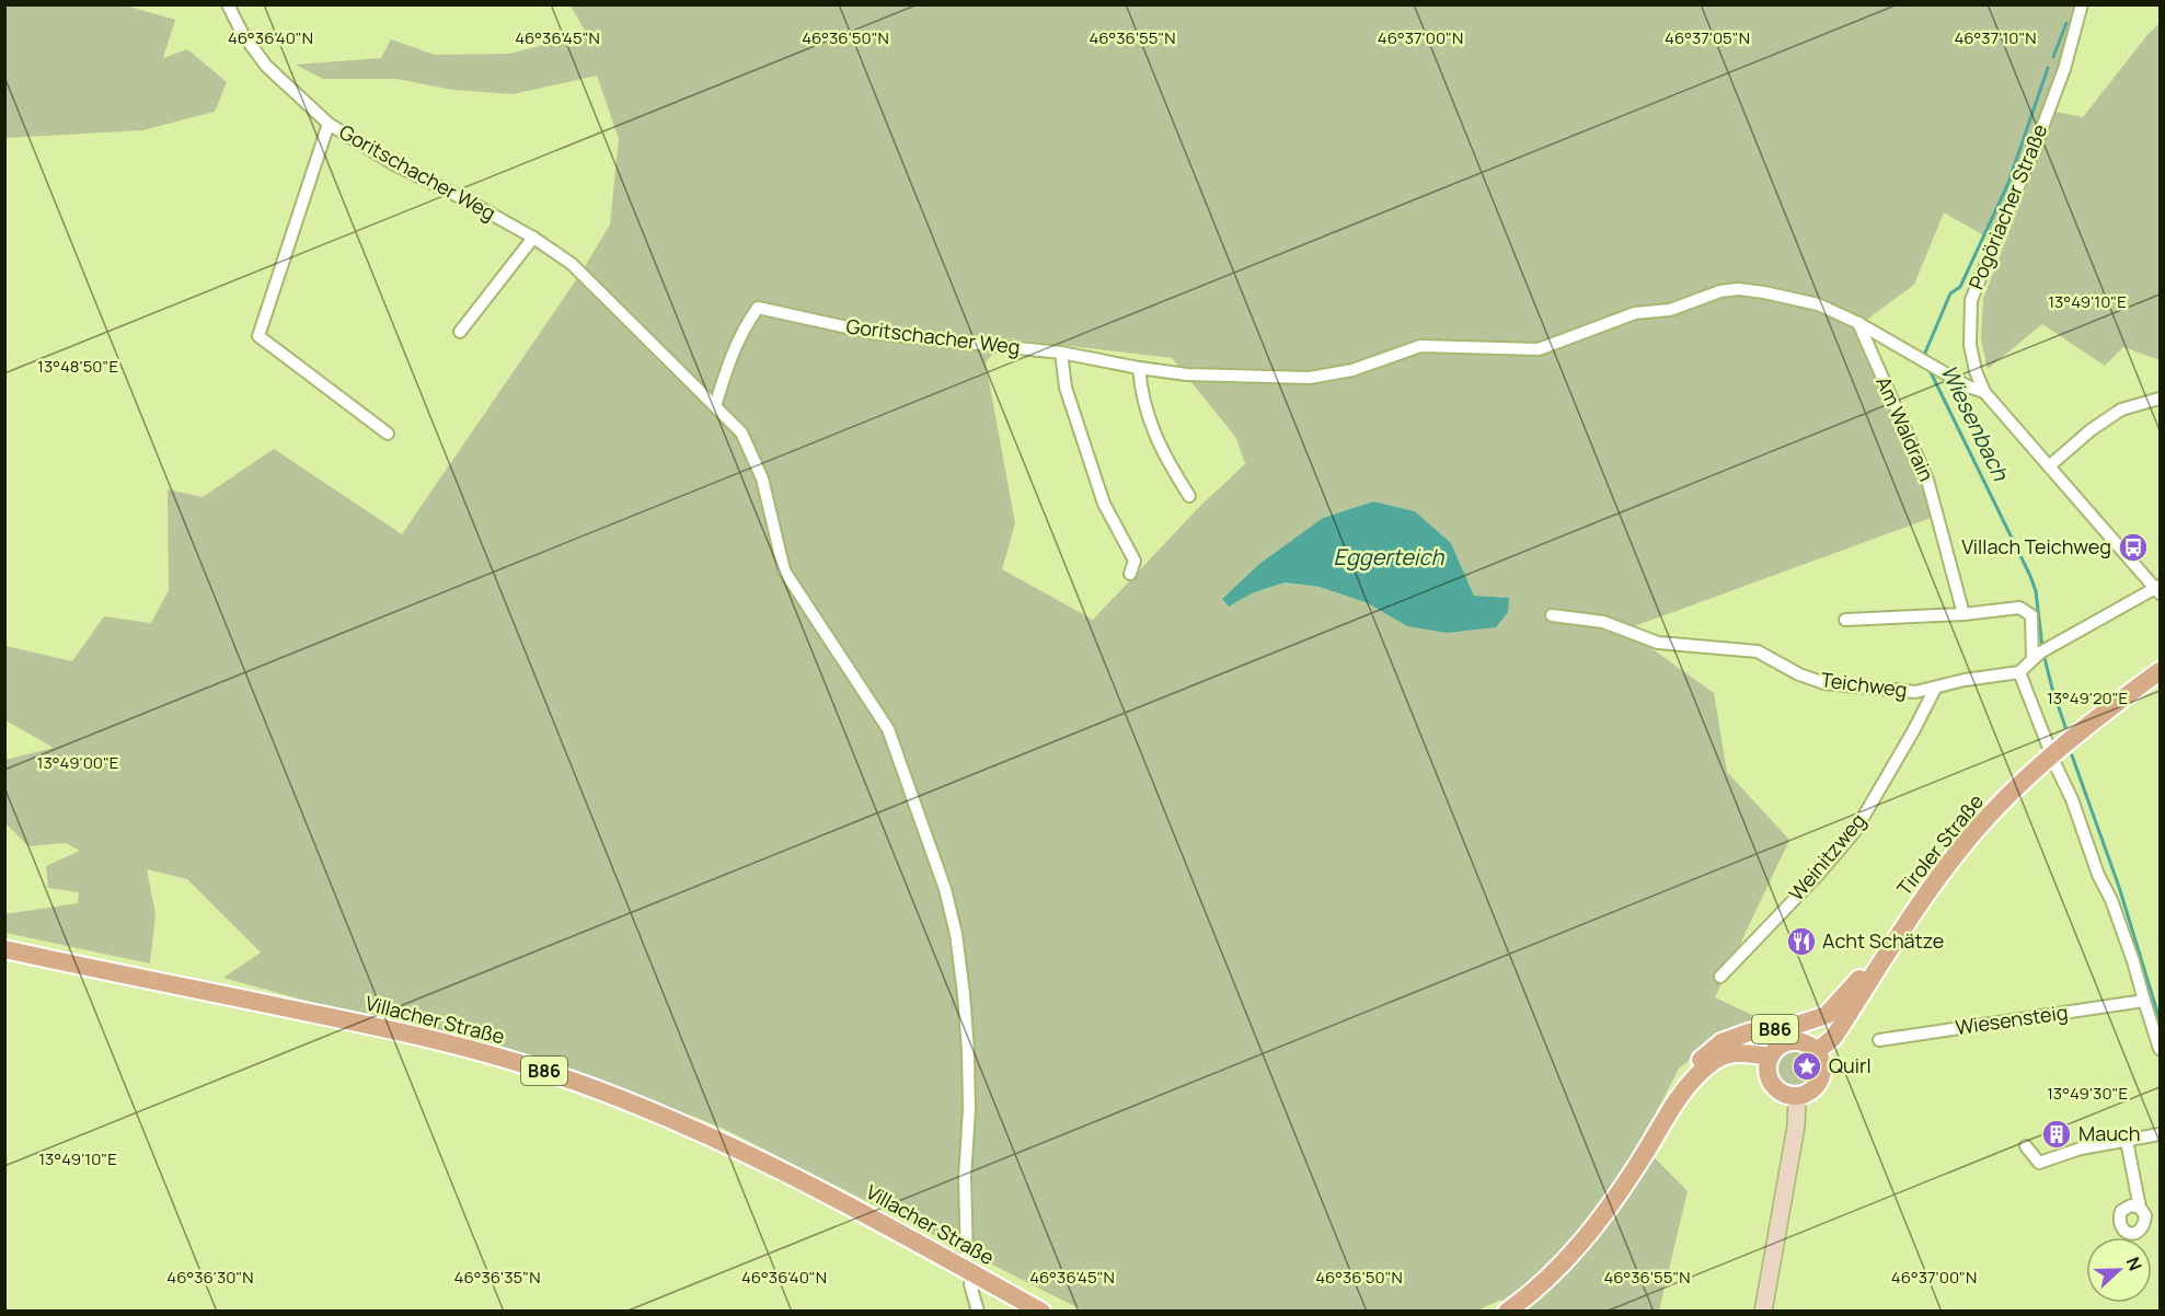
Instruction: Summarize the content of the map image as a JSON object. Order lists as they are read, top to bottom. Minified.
{"streets":{"main road":["Tiroler Straße","Villacher Straße","B86"],"street":["Goritschacher Weg","Pogöriacher Straße","Am Waldrain","Teichweg","Weinitzweg","Wiesensteig"]},"crossings":[["Goritschacher Weg","Pogöriacher Straße"],["Goritschacher Weg","Am Waldrain"],["Teichweg","Weinitzweg"],["Tiroler Straße","B86"]],"water":["Wiesenbach","Eggerteich"],"places":{"bus stop":["Villach Teichweg"],"restaurant":["Acht Schätze"],"place":["Quirl"],"building":["Mauch"]},"north":"right","coordinates":["46°36'40\"N","46°36'45\"N","46°36'50\"N","46°36'55\"N","46°37'00\"N","46°37'05\"N","46°37'10\"N","13°49'10\"E","13°48'50\"E","13°49'20\"E","13°49'00\"E","13°49'30\"E","46°36'30\"N","46°36'35\"N"]}
